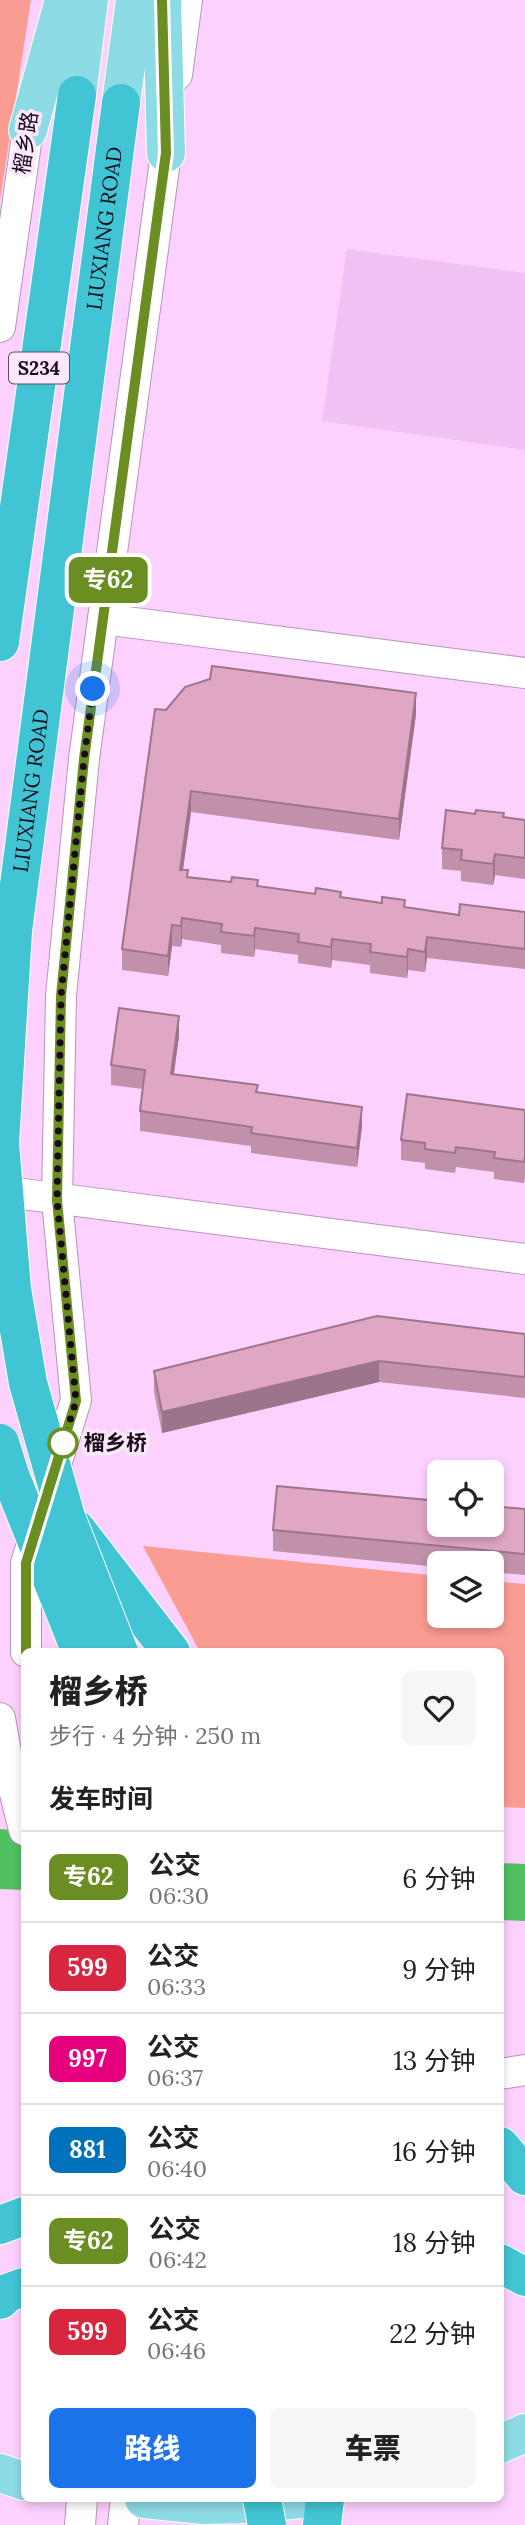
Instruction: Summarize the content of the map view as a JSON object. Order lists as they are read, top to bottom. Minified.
{"streets":{"highway":["LIUXIANG ROAD","S234"],"street":["榴乡路"]},"places":["榴乡桥"],"lines":["bus line 专62"],"page":{"on_map":"专62","heading":[["榴乡桥","步行 · 4 分钟 · 250 m"],"发车时间"],"list":[{"mark":"专62","name":"公交","note":"06:30","value":"6 分钟"},{"mark":"599","name":"公交","note":"06:33","value":"9 分钟"},{"mark":"997","name":"公交","note":"06:37","value":"13 分钟"},{"mark":"881","name":"公交","note":"06:40","value":"16 分钟"},{"mark":"专62","name":"公交","note":"06:42","value":"18 分钟"},{"mark":"599","name":"公交","note":"06:46","value":"22 分钟"}],"buttons":["路线","车票"]}}
